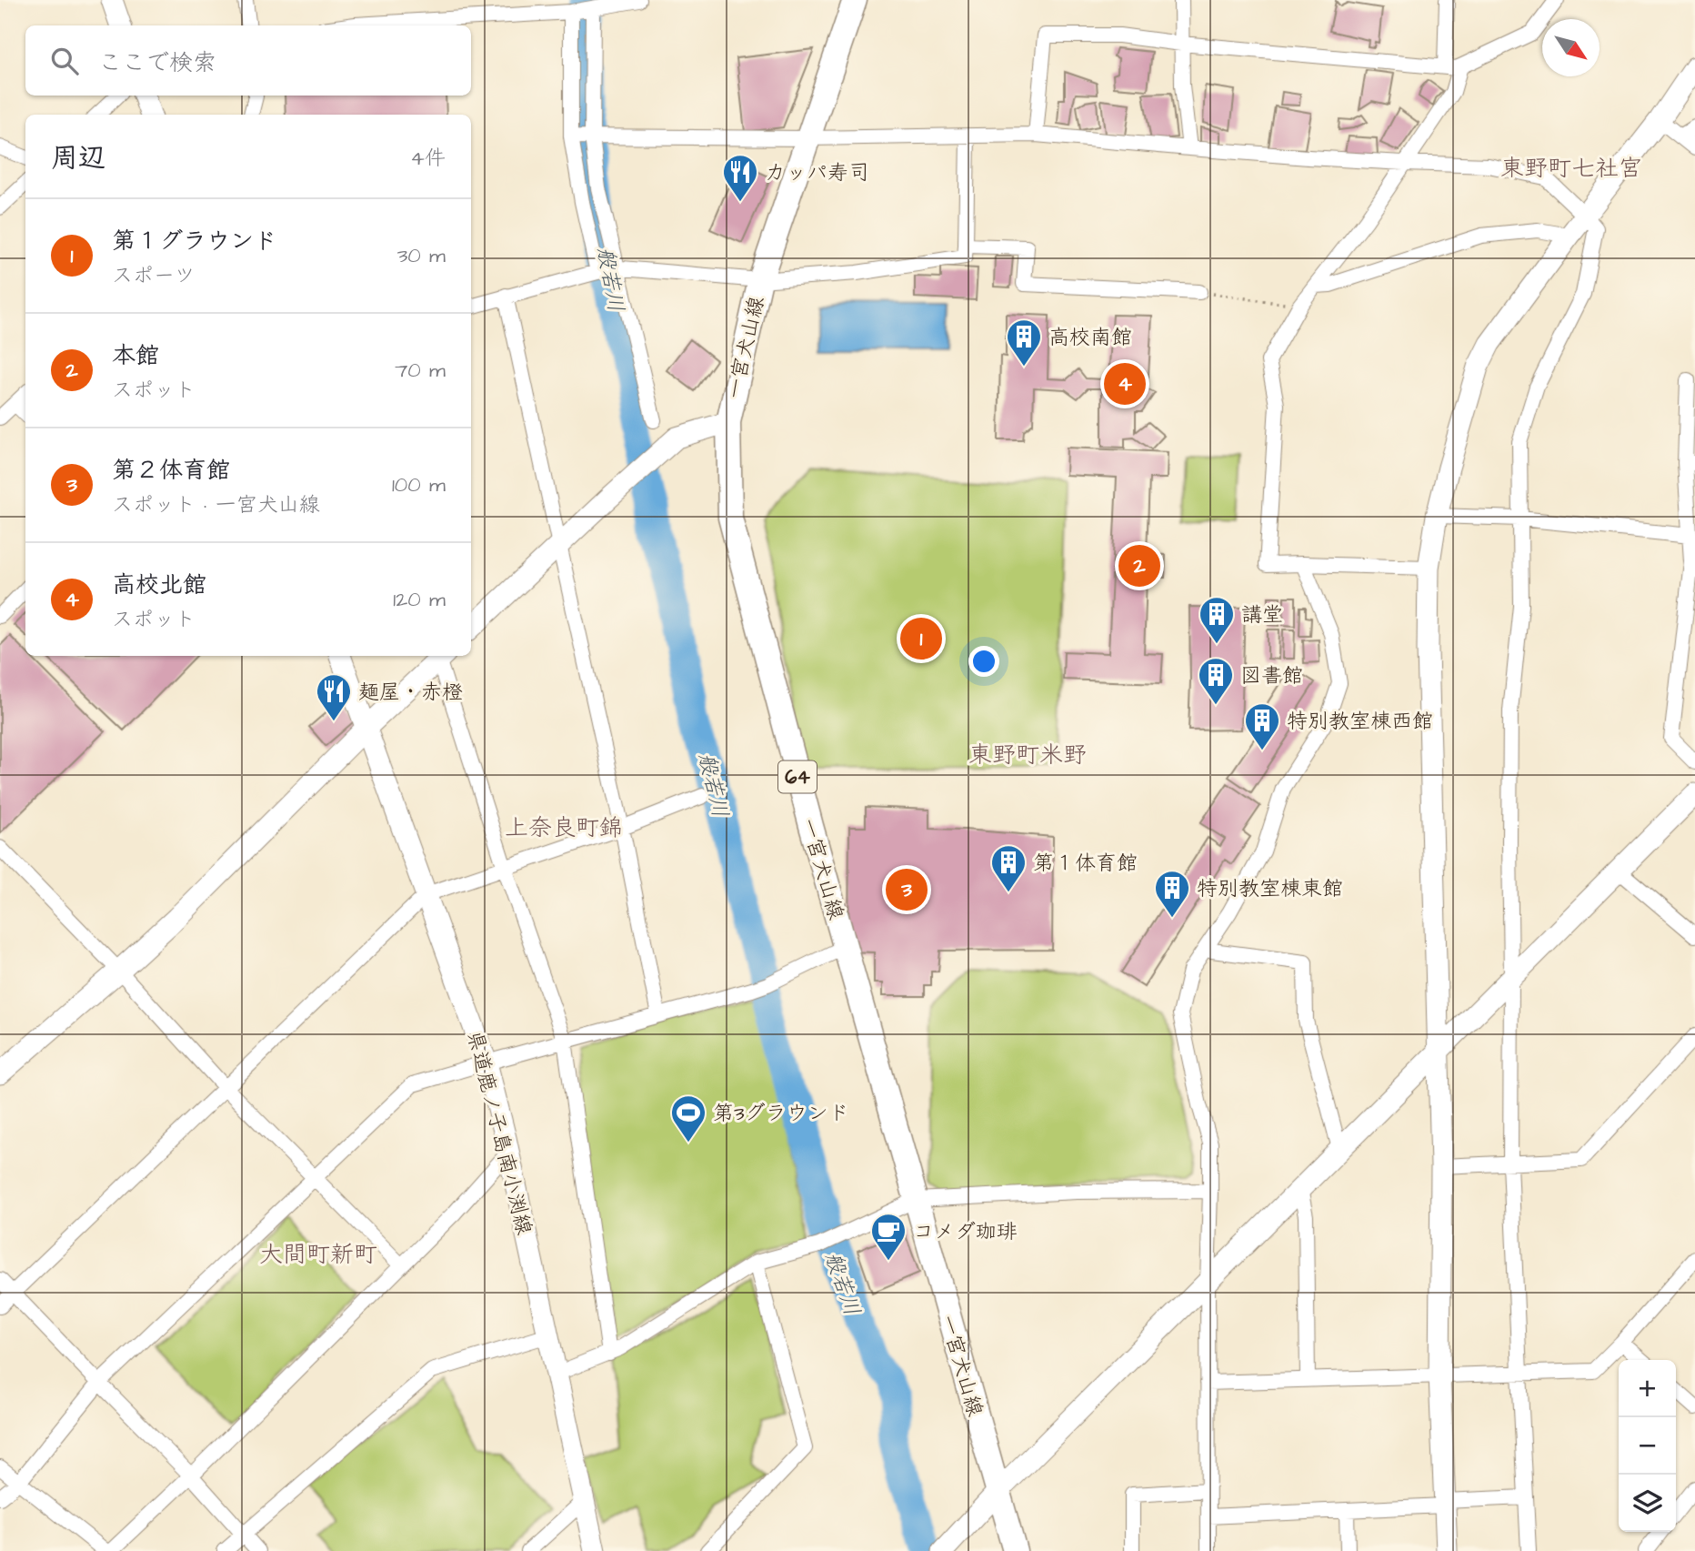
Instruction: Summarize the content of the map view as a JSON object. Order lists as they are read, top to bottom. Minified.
{"streets":{"main road":["一宮犬山線","64"],"street":["県道鹿ノ子島南小渕線"]},"districts":["東野町七社宮","東野町米野","上奈良町錦","大間町新町"],"water":["般若川"],"places":{"restaurant":["カッパ寿司","麺屋・赤橙"],"building":["高校南館","講堂","図書館","特別教室棟西館","第１体育館","特別教室棟東館"],"sports":["第3グラウンド"],"cafe":["コメダ珈琲"]},"north":"bottom right","page":{"search":"ここで検索","heading":["周辺","4件"],"list":[{"mark":"1","name":"第１グラウンド","note":"スポーツ","value":"30 m"},{"mark":"2","name":"本館","note":"スポット","value":"70 m"},{"mark":"3","name":"第２体育館","note":"スポット · 一宮犬山線","value":"100 m"},{"mark":"4","name":"高校北館","note":"スポット","value":"120 m"}],"pins":["4","2","1","3"],"map_buttons":["+","−"]}}
